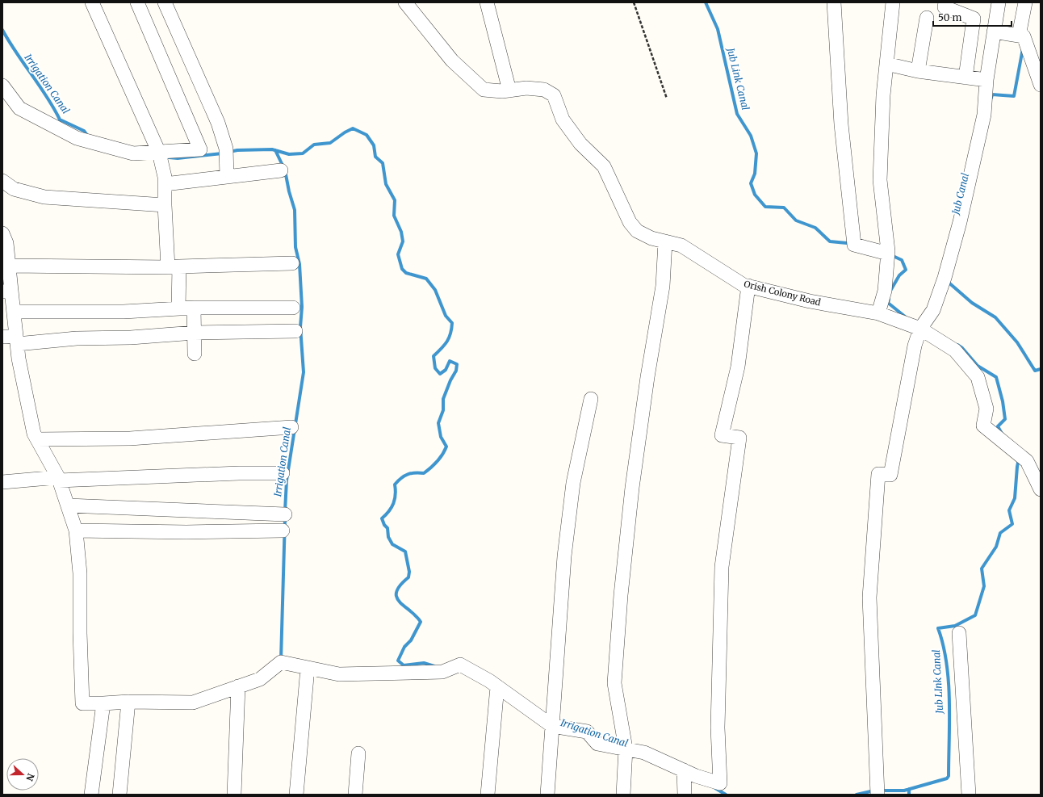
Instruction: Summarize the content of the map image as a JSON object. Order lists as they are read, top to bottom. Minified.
{"streets":{"street":["Orish Colony Road"]},"water":["Jub Link Canal","Irrigation Canal","Jub Canal","Jub LInk Canal"],"scale_bar":"50 m","north":"right"}
